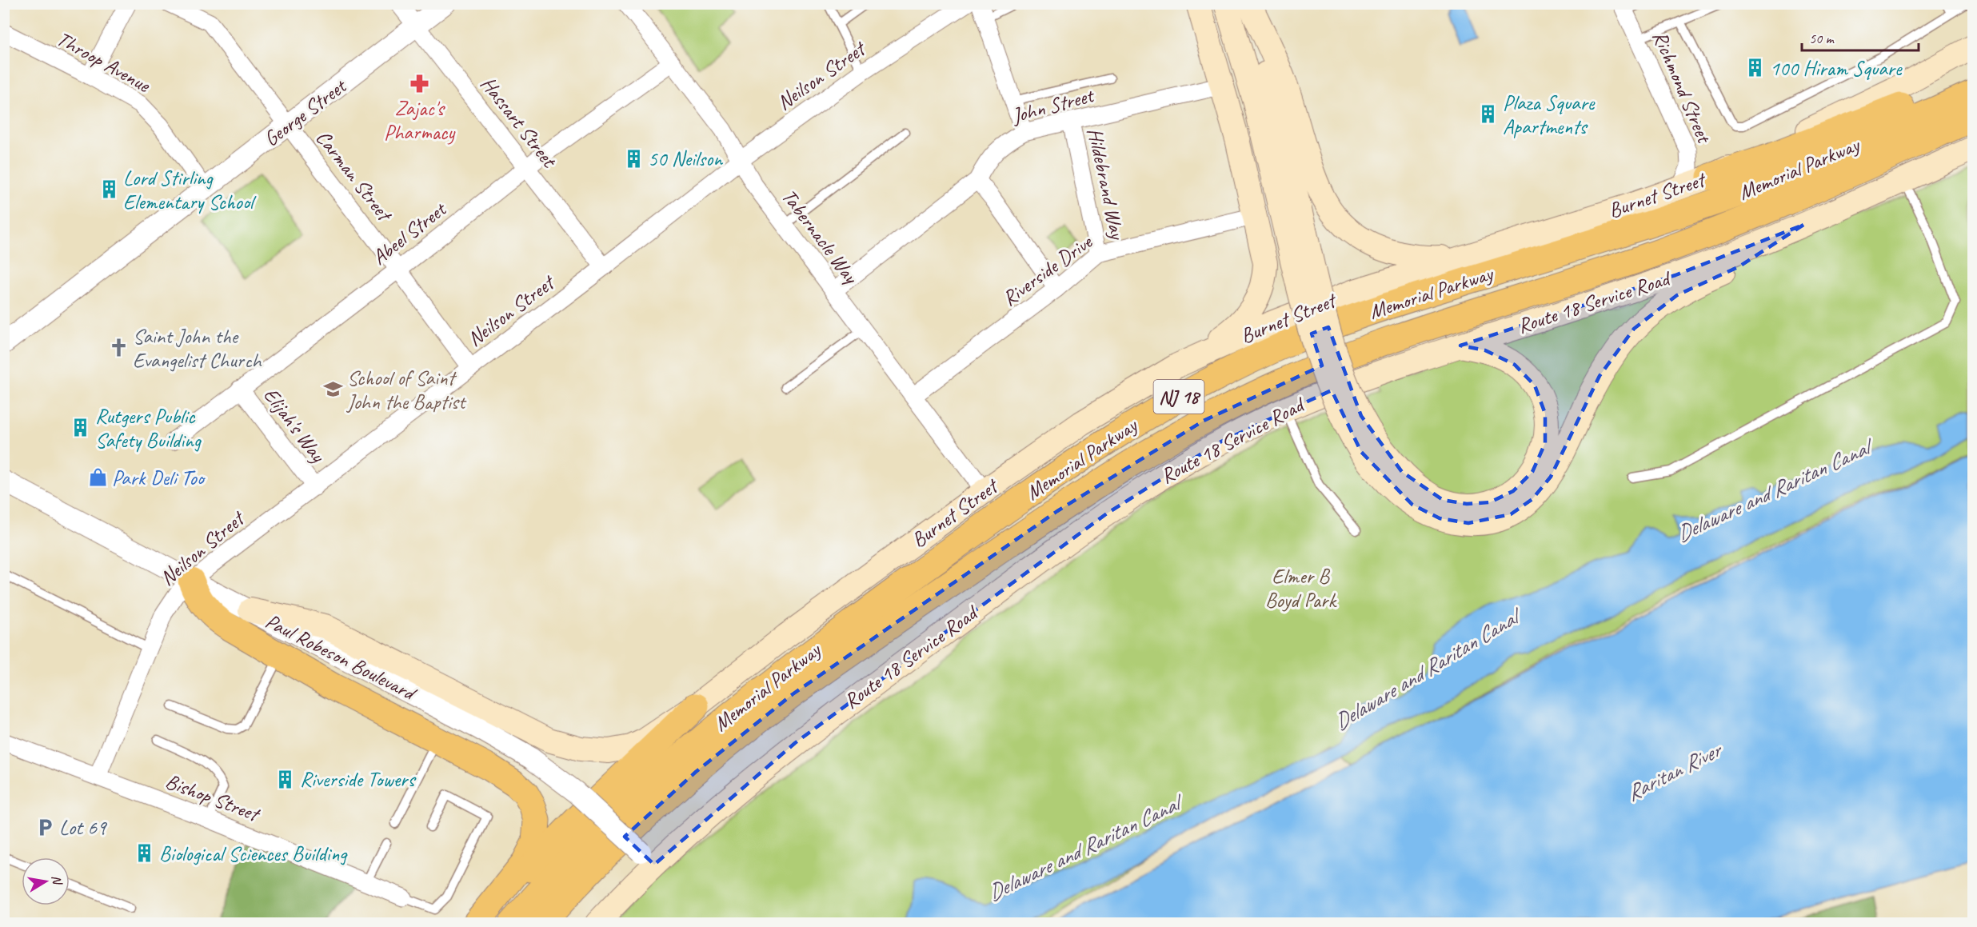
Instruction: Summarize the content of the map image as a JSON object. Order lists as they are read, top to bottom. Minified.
{"streets":{"highway":["Memorial Parkway","NJ 18"],"main road":["Burnet Street","Route 18 Service Road"],"street":["Throop Avenue","Neilson Street","Richmond Street","John Street","George Street","Hassart Street","Carman Street","Hildebrand Way","Abeel Street","Tabernacle Way","Riverside Drive","Elijah's Way","Paul Robeson Boulevard","Bishop Street"]},"crossings":[["Throop Avenue","George Street"],["Neilson Street","Hassart Street"],["Neilson Street","Carman Street"],["Neilson Street","Tabernacle Way"],["Neilson Street","Elijah's Way"],["Neilson Street","Paul Robeson Boulevard"],["Neilson Street","Bishop Street"],["Richmond Street","Burnet Street"],["John Street","Hildebrand Way"],["John Street","Tabernacle Way"],["George Street","Hassart Street"],["George Street","Carman Street"],["Hassart Street","Abeel Street"],["Carman Street","Abeel Street"],["Hildebrand Way","Riverside Drive"],["Burnet Street","Tabernacle Way"],["Burnet Street","Paul Robeson Boulevard"],["Abeel Street","Tabernacle Way"],["Abeel Street","Elijah's Way"],["Tabernacle Way","Riverside Drive"],["Route 18 Service Road","Paul Robeson Boulevard"]],"water":["Delaware and Raritan Canal","Raritan River"],"parks":["Elmer B Boyd Park"],"places":{"building":["100 Hiram Square","Plaza Square Apartments","50 Neilson","Lord Stirling Elementary School","Rutgers Public Safety Building","Riverside Towers","Biological Sciences Building"],"pharmacy":["Zajac's Pharmacy"],"church":["Saint John the Evangelist Church"],"school or university":["School of Saint John the Baptist"],"shop":["Park Deli Too"],"parking":["Lot 69"]},"scale_bar":"50 m","north":"right"}
